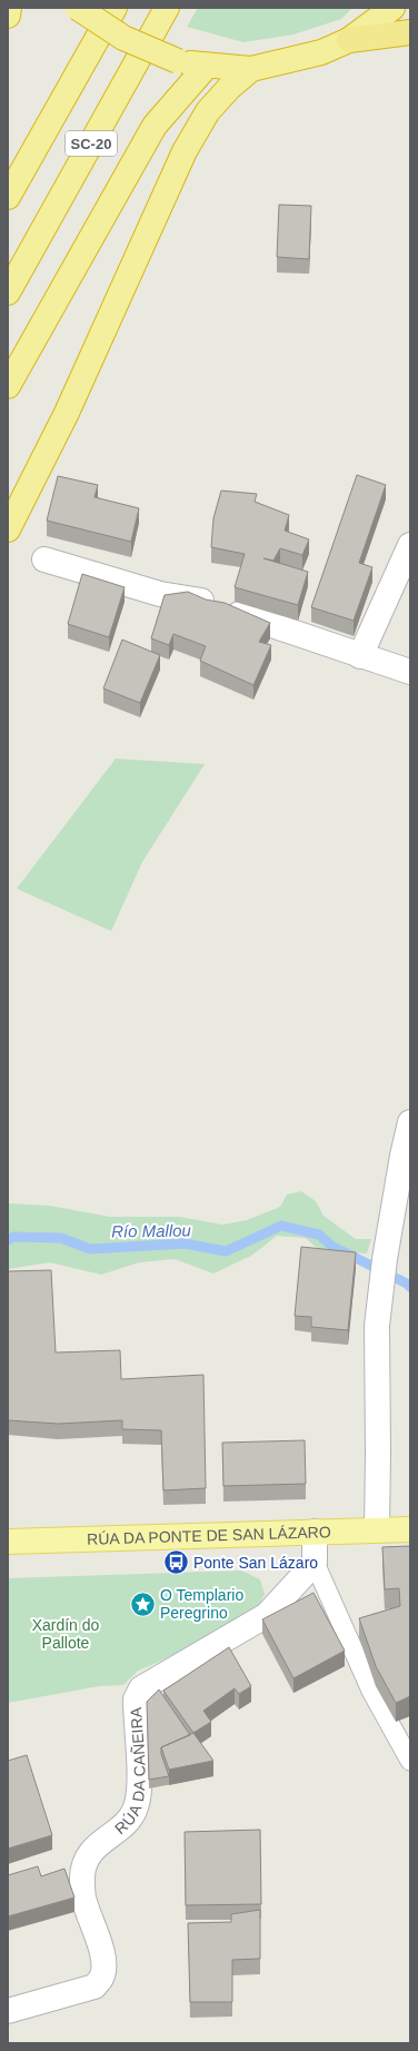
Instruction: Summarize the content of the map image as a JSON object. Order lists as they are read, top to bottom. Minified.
{"streets":{"highway":["SC-20"],"main road":["RÚA DA PONTE DE SAN LÁZARO"],"street":["RÚA DA CAÑEIRA"]},"water":["Río Mallou"],"parks":["Xardín do Pallote"],"places":{"bus stop":["Ponte San Lázaro"],"place":["O Templario Peregrino"]}}
